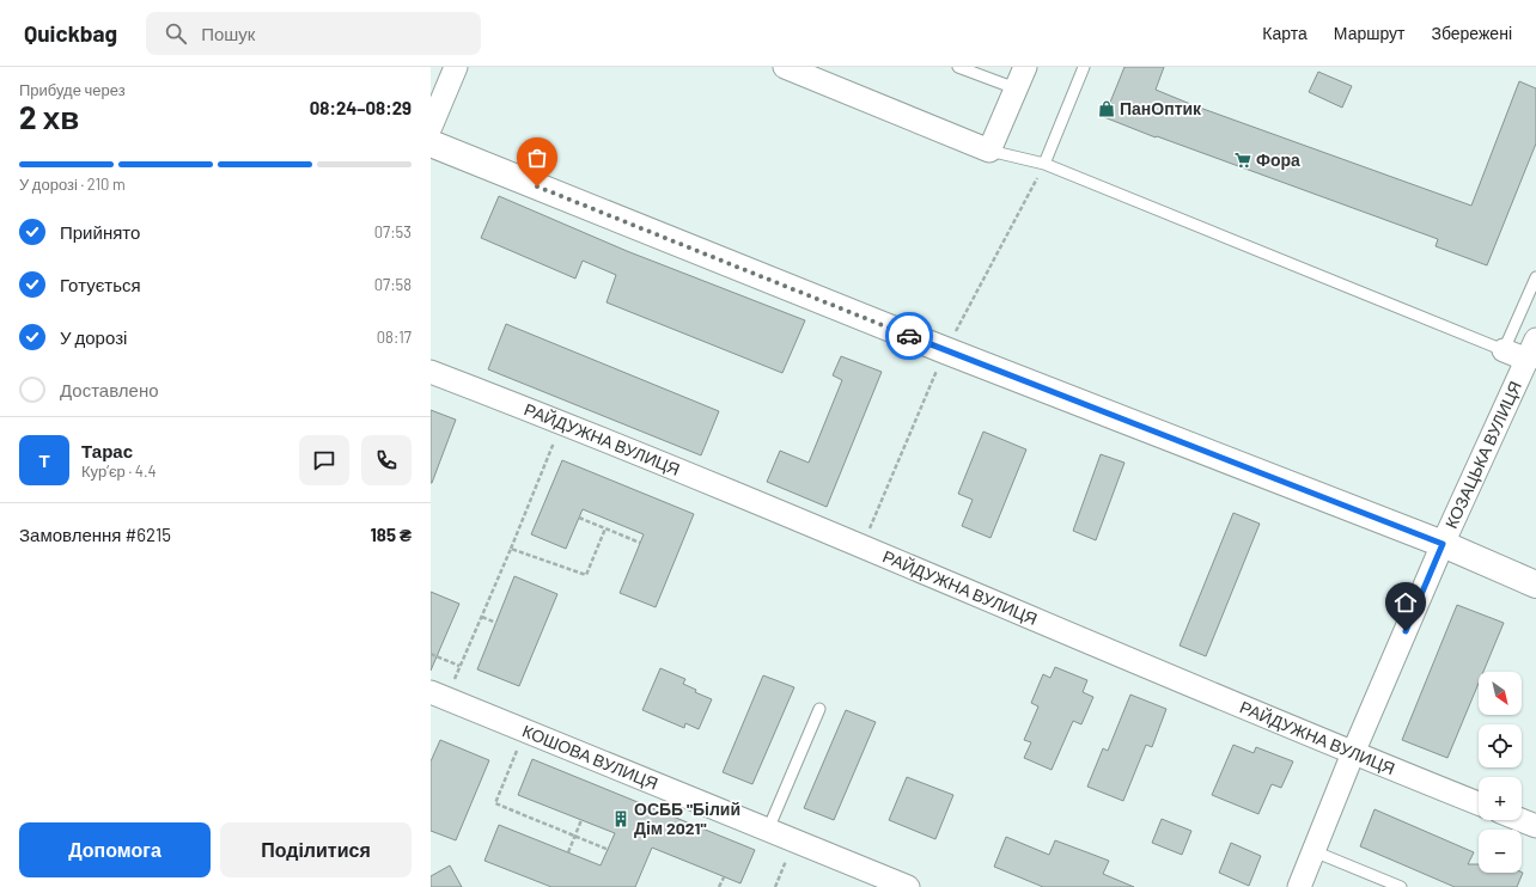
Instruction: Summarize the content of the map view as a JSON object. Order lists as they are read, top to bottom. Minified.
{"streets":{"street":["РАЙДУЖНА ВУЛИЦЯ","КОЗАЦЬКА ВУЛИЦЯ","КОШОВА ВУЛИЦЯ"]},"crossings":[["РАЙДУЖНА ВУЛИЦЯ","КОЗАЦЬКА ВУЛИЦЯ"]],"places":{"shop":["ПанОптик"],"supermarket":["Фора"],"building":["ОСББ \"Білий Дім 2021\""]},"north":"bottom right","page":{"header":"Quickbag","search":"Пошук","nav":["Карта","Маршрут","Збережені"],"heading":["2 хв","Прибуде через","08:24–08:29"],"panel":["Тарас","Кур’єр · 4.4","Замовлення #6215","185 ₴"],"bar":"У дорозі · 210 m","list":[["Прийнято","07:53"],["Готується","07:58"],["У дорозі","08:17"],"Доставлено"],"round":"Т","map_buttons":["+","−"],"buttons":["Допомога","Поділитися"]}}
